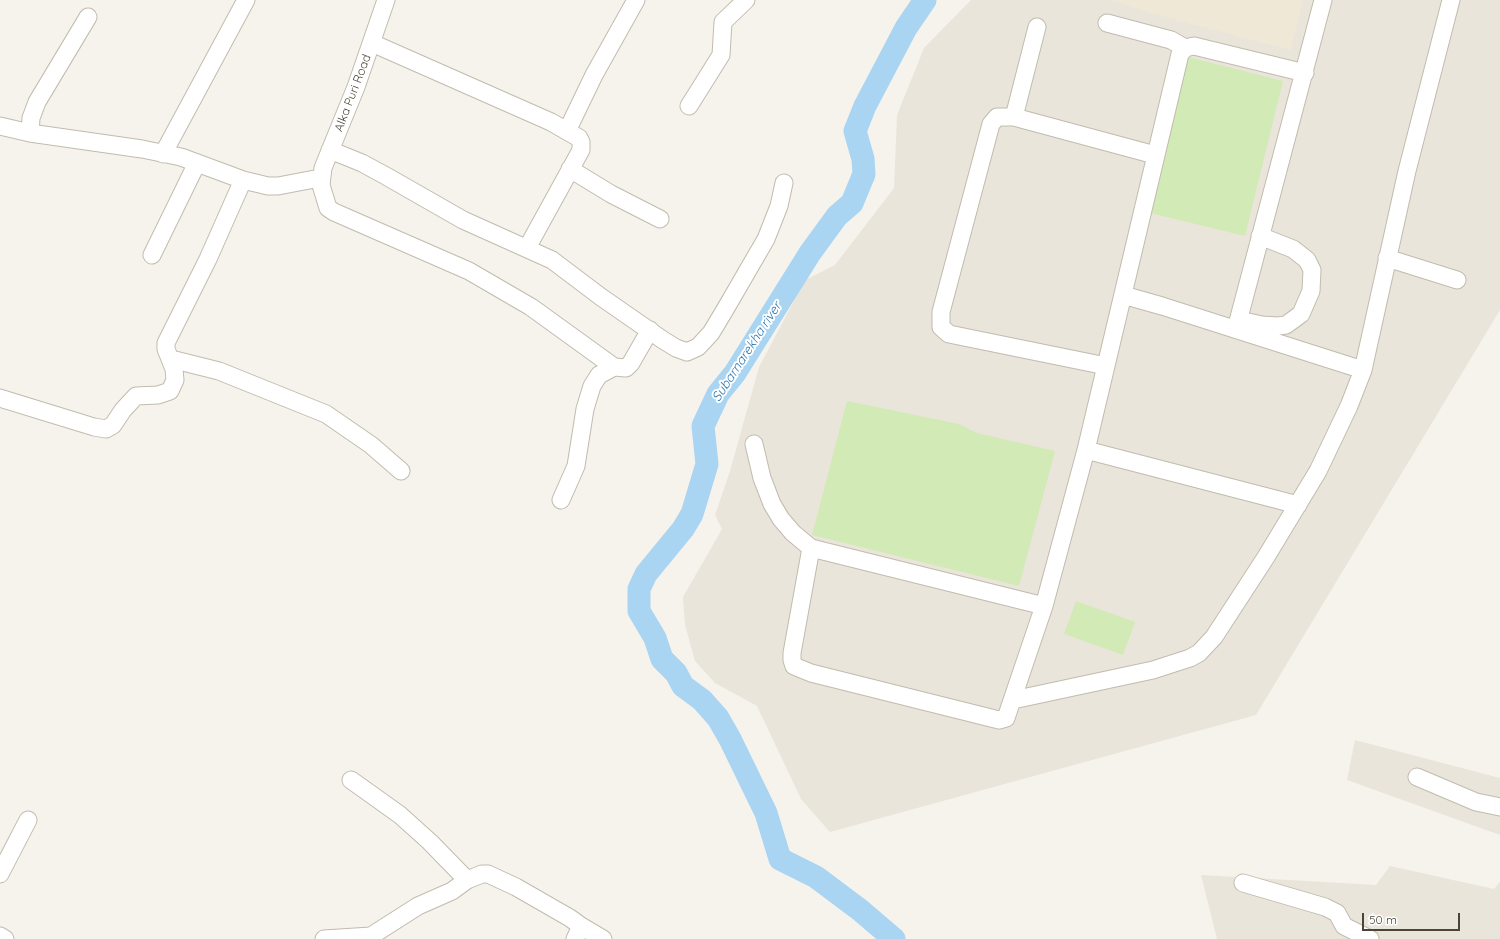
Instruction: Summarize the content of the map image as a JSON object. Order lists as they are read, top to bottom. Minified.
{"streets":{"street":["Alka Puri Road"]},"water":["Subarnarekha river"],"scale_bar":"50 m"}
